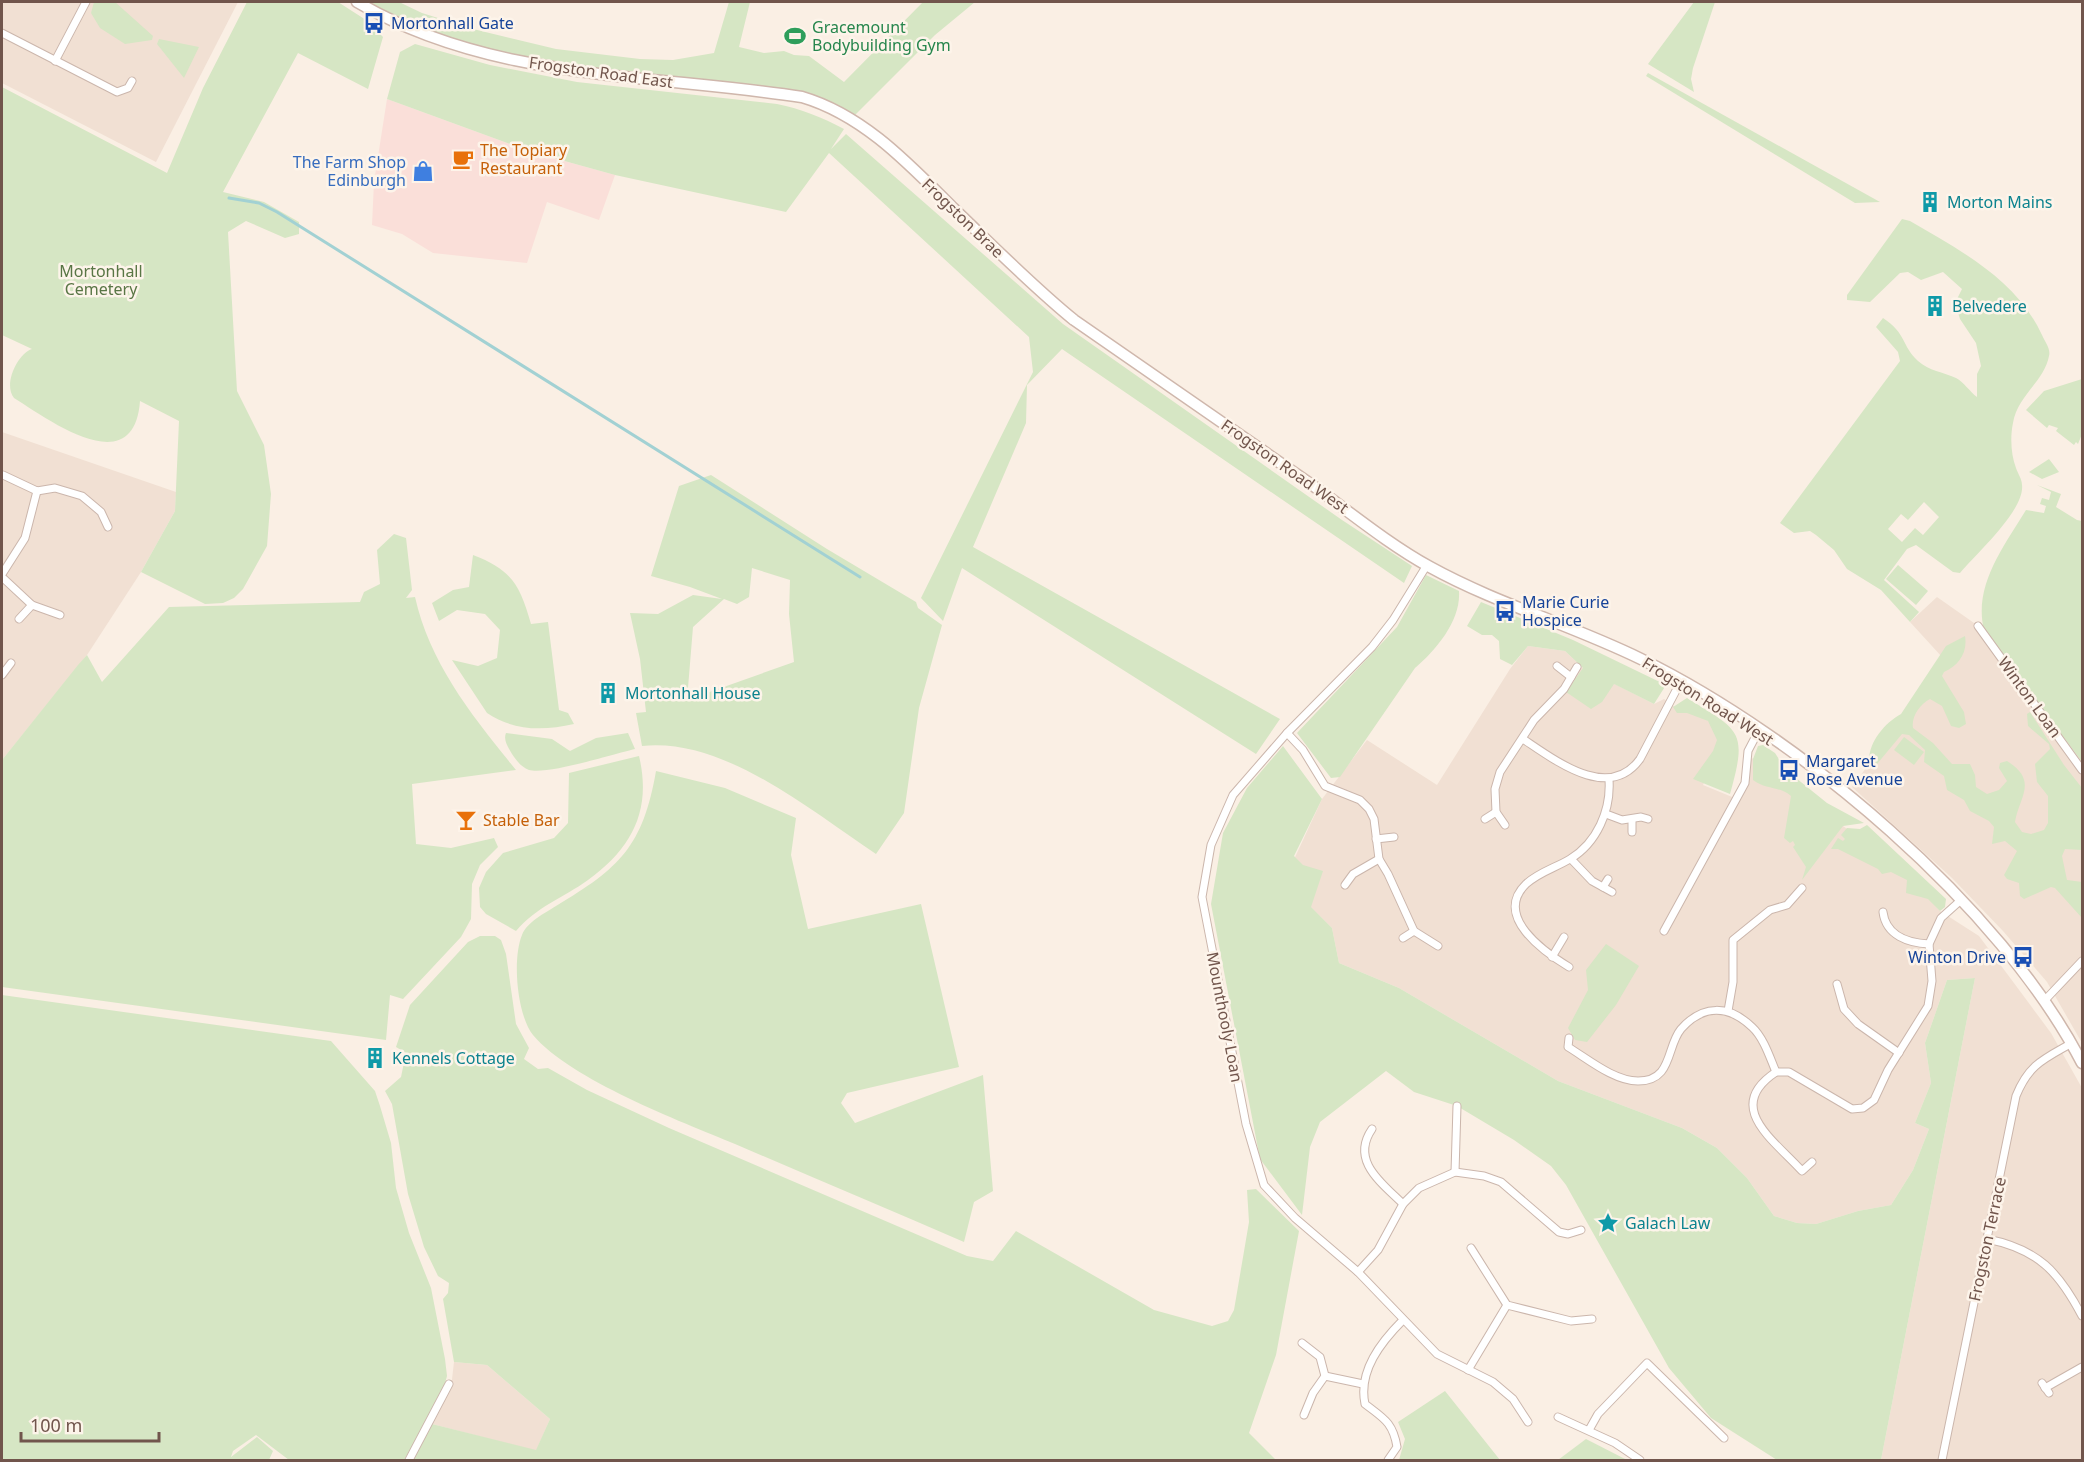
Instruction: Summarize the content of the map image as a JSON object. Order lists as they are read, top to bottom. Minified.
{"streets":{"main road":["Frogston Road East","Frogston Brae","Frogston Road West"],"street":["Winton Loan","Mounthooly Loan","Frogston Terrace"]},"crossings":[["Frogston Road East","Frogston Brae"],["Frogston Brae","Frogston Road West"],["Frogston Road West","Mounthooly Loan"],["Frogston Road West","Frogston Terrace"]],"parks":["Mortonhall Cemetery"],"places":{"bus stop":["Mortonhall Gate","Marie Curie Hospice","Margaret Rose Avenue","Winton Drive"],"sports":["Gracemount Bodybuilding Gym"],"cafe":["The Topiary Restaurant"],"shop":["The Farm Shop Edinburgh"],"building":["Morton Mains","Belvedere","Mortonhall House","Kennels Cottage"],"bar":["Stable Bar"],"place":["Galach Law"]},"scale_bar":"100 m"}
